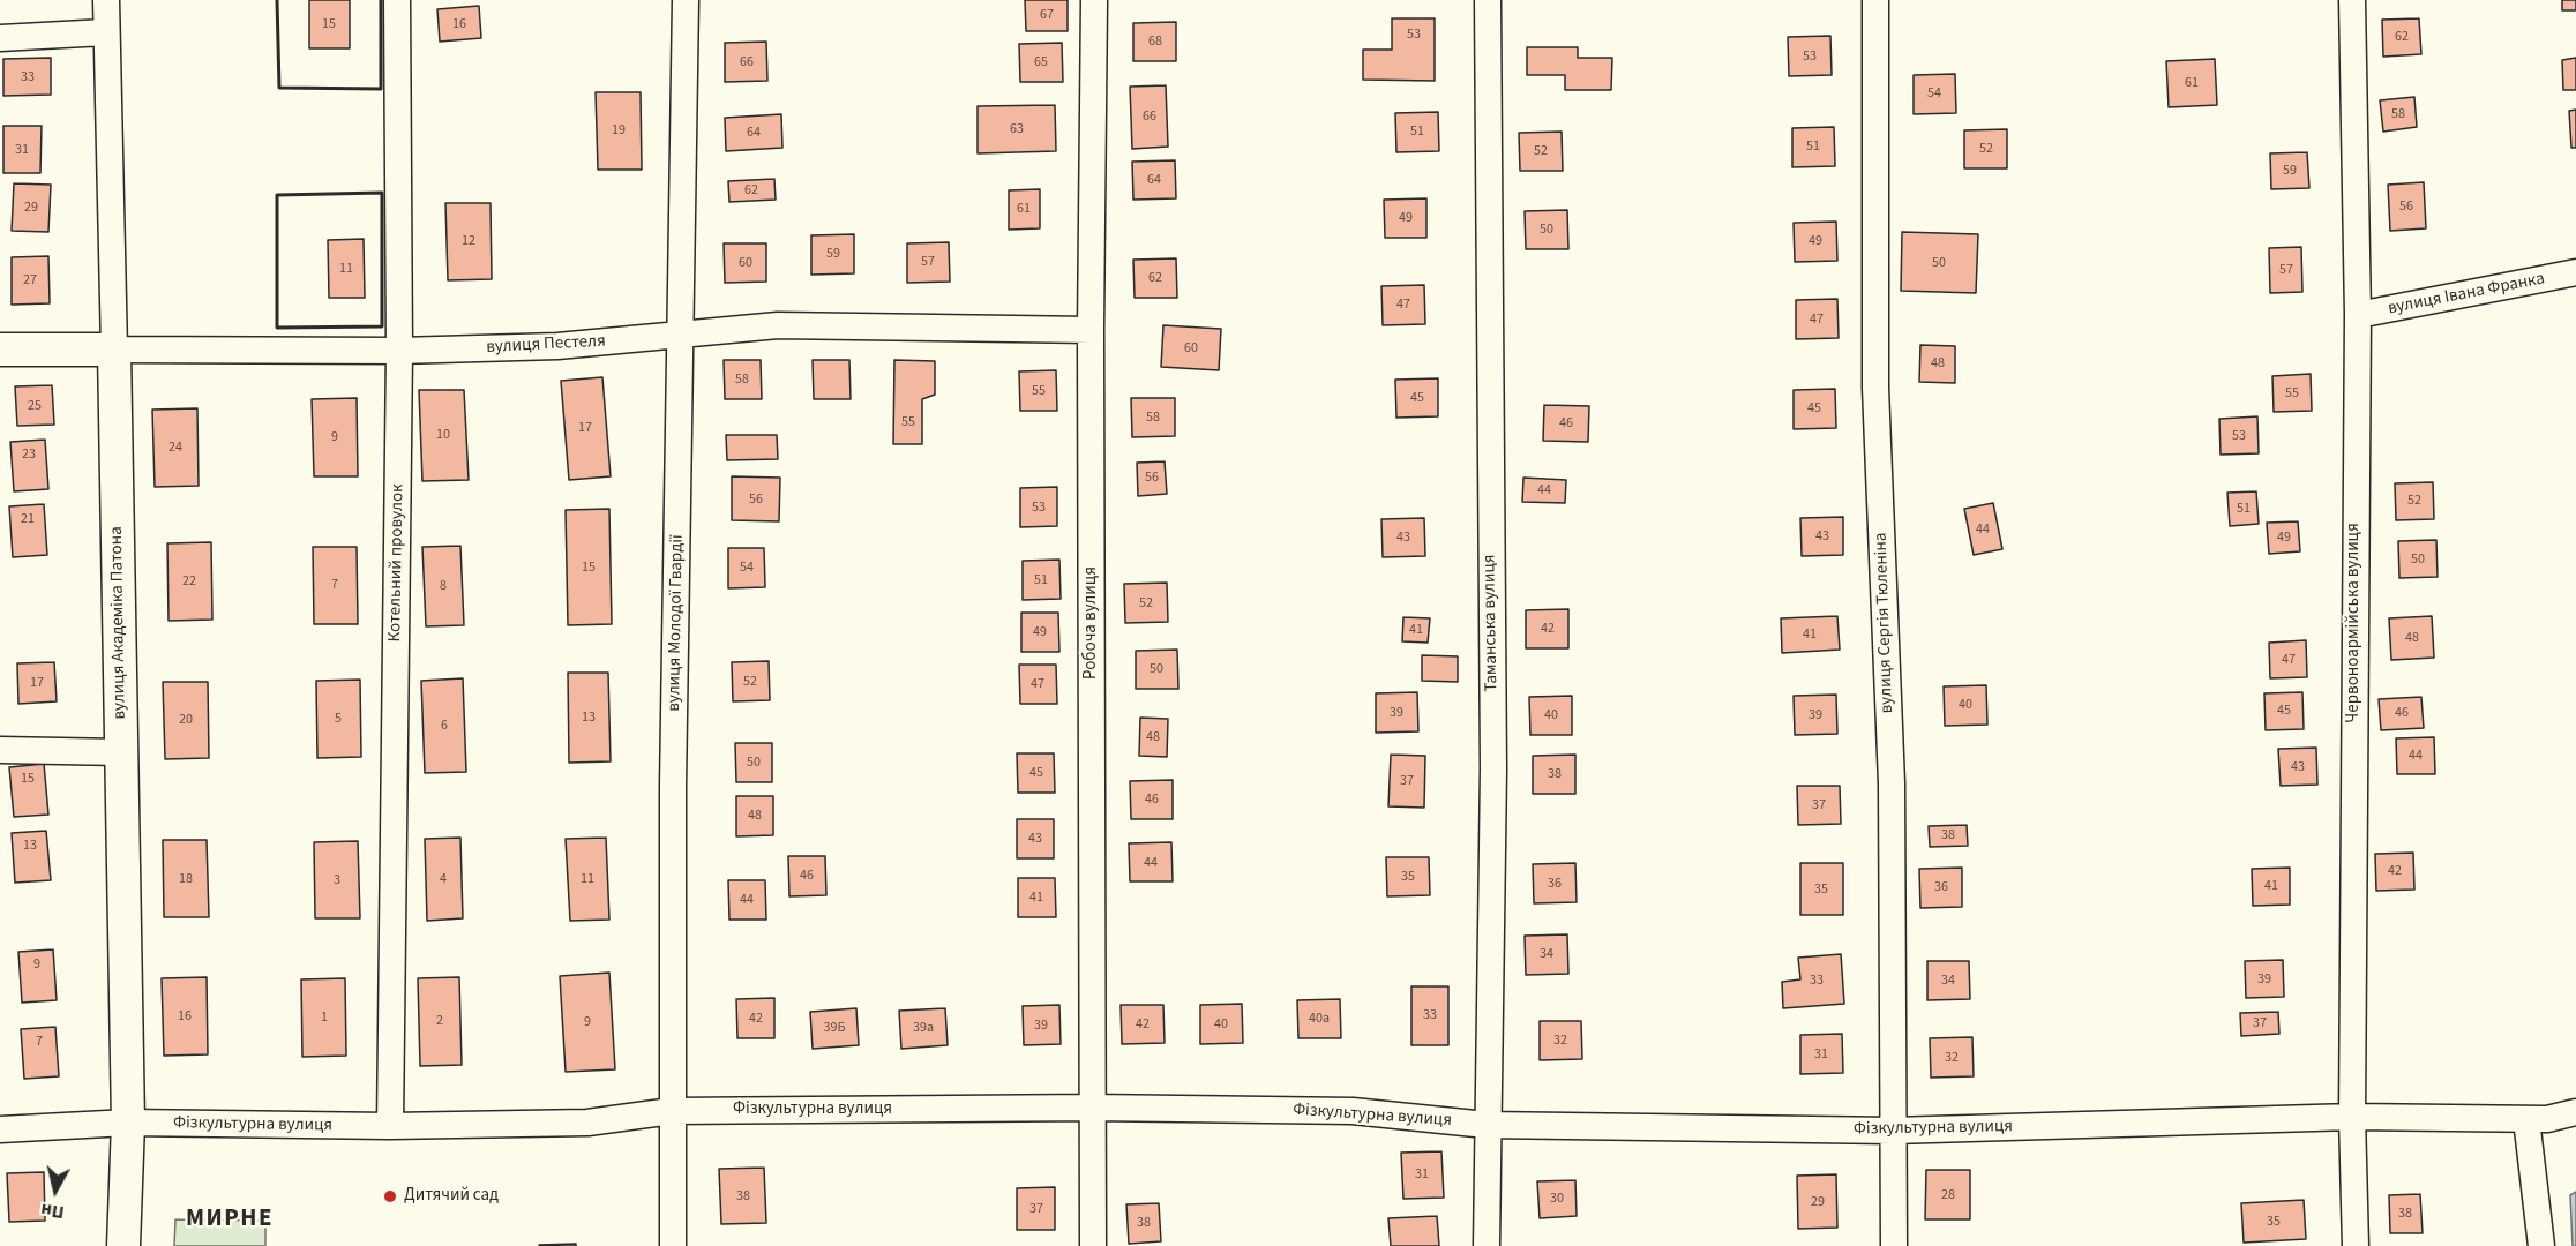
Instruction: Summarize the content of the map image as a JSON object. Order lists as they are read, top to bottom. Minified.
{"streets":{"street":["вулиця Івана Франка","вулиця Пестеля","Котельний провулок","вулиця Академіка Патона","вулиця Молодої Гвардії","Робоча вулиця","Таманська вулиця","вулиця Сергія Тюленіна","Червоноармійська вулиця","Фізкультурна вулиця"]},"crossings":[["вулиця Івана Франка","Червоноармійська вулиця"],["вулиця Пестеля","Котельний провулок"],["вулиця Пестеля","вулиця Академіка Патона"],["вулиця Пестеля","вулиця Молодої Гвардії"],["вулиця Пестеля","Робоча вулиця"],["Котельний провулок","Фізкультурна вулиця"],["вулиця Академіка Патона","Фізкультурна вулиця"],["вулиця Молодої Гвардії","Фізкультурна вулиця"],["Робоча вулиця","Фізкультурна вулиця"],["Таманська вулиця","Фізкультурна вулиця"],["вулиця Сергія Тюленіна","Фізкультурна вулиця"],["Червоноармійська вулиця","Фізкультурна вулиця"]],"districts":["МИРНЕ"],"places":["Дитячий сад"],"house_numbers":["67","15","16","53","62","68","53","66","65","33","61","54","58","66","63","19","51","64","51","52","31","52","59","64","62","56","29","61","49","50","12","49","59","57","60","50","11","57","62","27","47","47","60","48","58","55","55","45","25","45","58","55","46","17","10","53","9","24","23","56","44","56","52","53","51","21","44","43","43","49","50","15","54","51","22","7","8","52","42","41","49","41","48","47","50","52","17","47","40","45","39","46","40","39","13","5","20","6","48","44","50","43","45","38","15","37","46","37","48","38","43","13","44","42","46","35","18","4","11","3","36","41","36","35","41","44","34","9","39","33","34","33","16","1","42","40а","2","9","37","42","40","39","39Б","39а","32","7","31","32","31","28","38","30","29","37","38","35","38"],"north":"bottom"}
